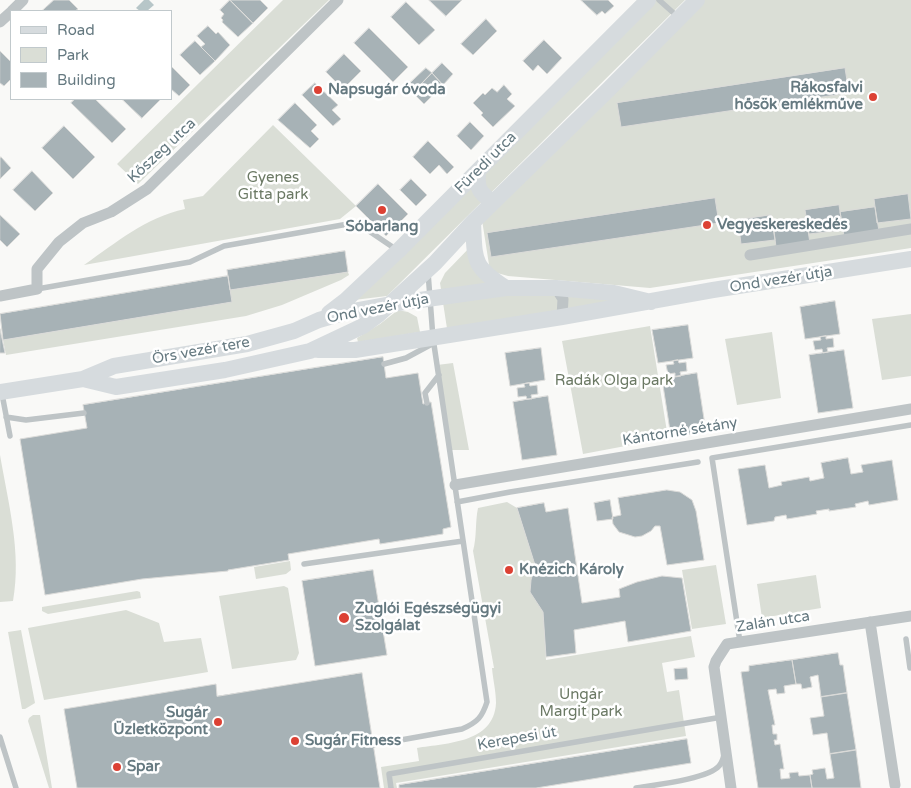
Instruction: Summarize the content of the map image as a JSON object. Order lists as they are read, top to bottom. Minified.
{"streets":{"main road":["Füredi utca","Ond vezér útja","Örs vezér tere"],"street":["Kőszeg utca","Kántorné sétány","Zalán utca"],"lane":["Kerepesi út"]},"crossings":[["Füredi utca","Ond vezér útja"],["Füredi utca","Örs vezér tere"],["Ond vezér útja","Örs vezér tere"],["Kántorné sétány","Zalán utca"],["Zalán utca","Kerepesi út"]],"parks":["Gyenes Gitta park","Radák Olga park","Ungár Margit park"],"places":["Napsugár óvoda","Rákosfalvi hősök emlékműve","Sóbarlang","Vegyeskereskedés","Knézich Károly","Zuglói Egészségügyi Szolgálat","Sugár Üzletközpont","Sugár Fitness","Spar"],"legend":["Road","Park","Building"]}
